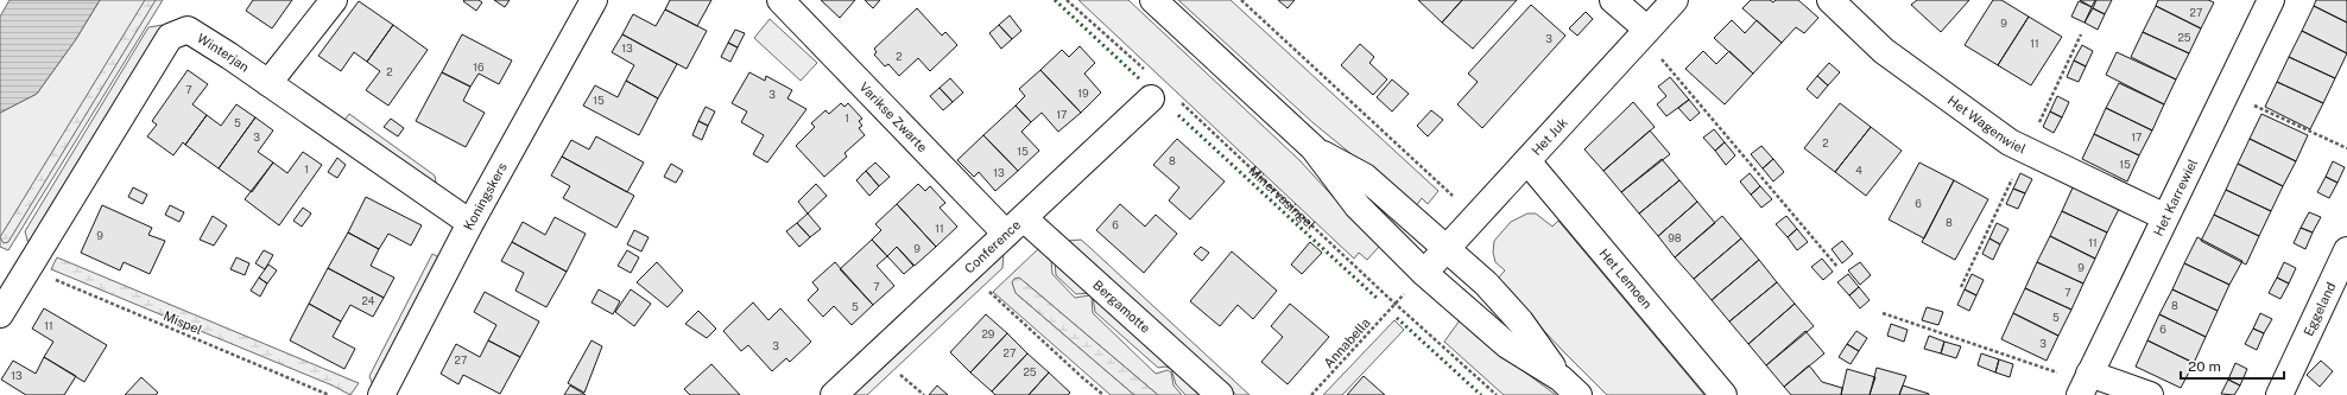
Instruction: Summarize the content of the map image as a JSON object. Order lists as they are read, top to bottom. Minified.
{"streets":{"street":["Winterjan","Varikse Zwarte","Het Wagenwiel","Het Juk","Koningskers","Het Karrewiel","Conference","Het Lemoen","Bergamotte","Eggeland"],"path":["Minervasingel","Mispel","Annabella"]},"crossings":[["Winterjan","Koningskers"],["Winterjan","Mispel"],["Varikse Zwarte","Conference"],["Varikse Zwarte","Bergamotte"],["Het Wagenwiel","Het Karrewiel"],["Het Juk","Het Lemoen"],["Minervasingel","Conference"],["Minervasingel","Annabella"],["Conference","Bergamotte"]],"house_numbers":["27","9","25","3","11","13","2","16","2","7","19","3","15","17","1","5","3","17","2","15","8","15","1","4","13","6","8","6","11","9","98","11","9","9","7","7","24","8","5","5","11","6","29","3","3","27","27","25","13"],"scale_bar":"20 m"}
